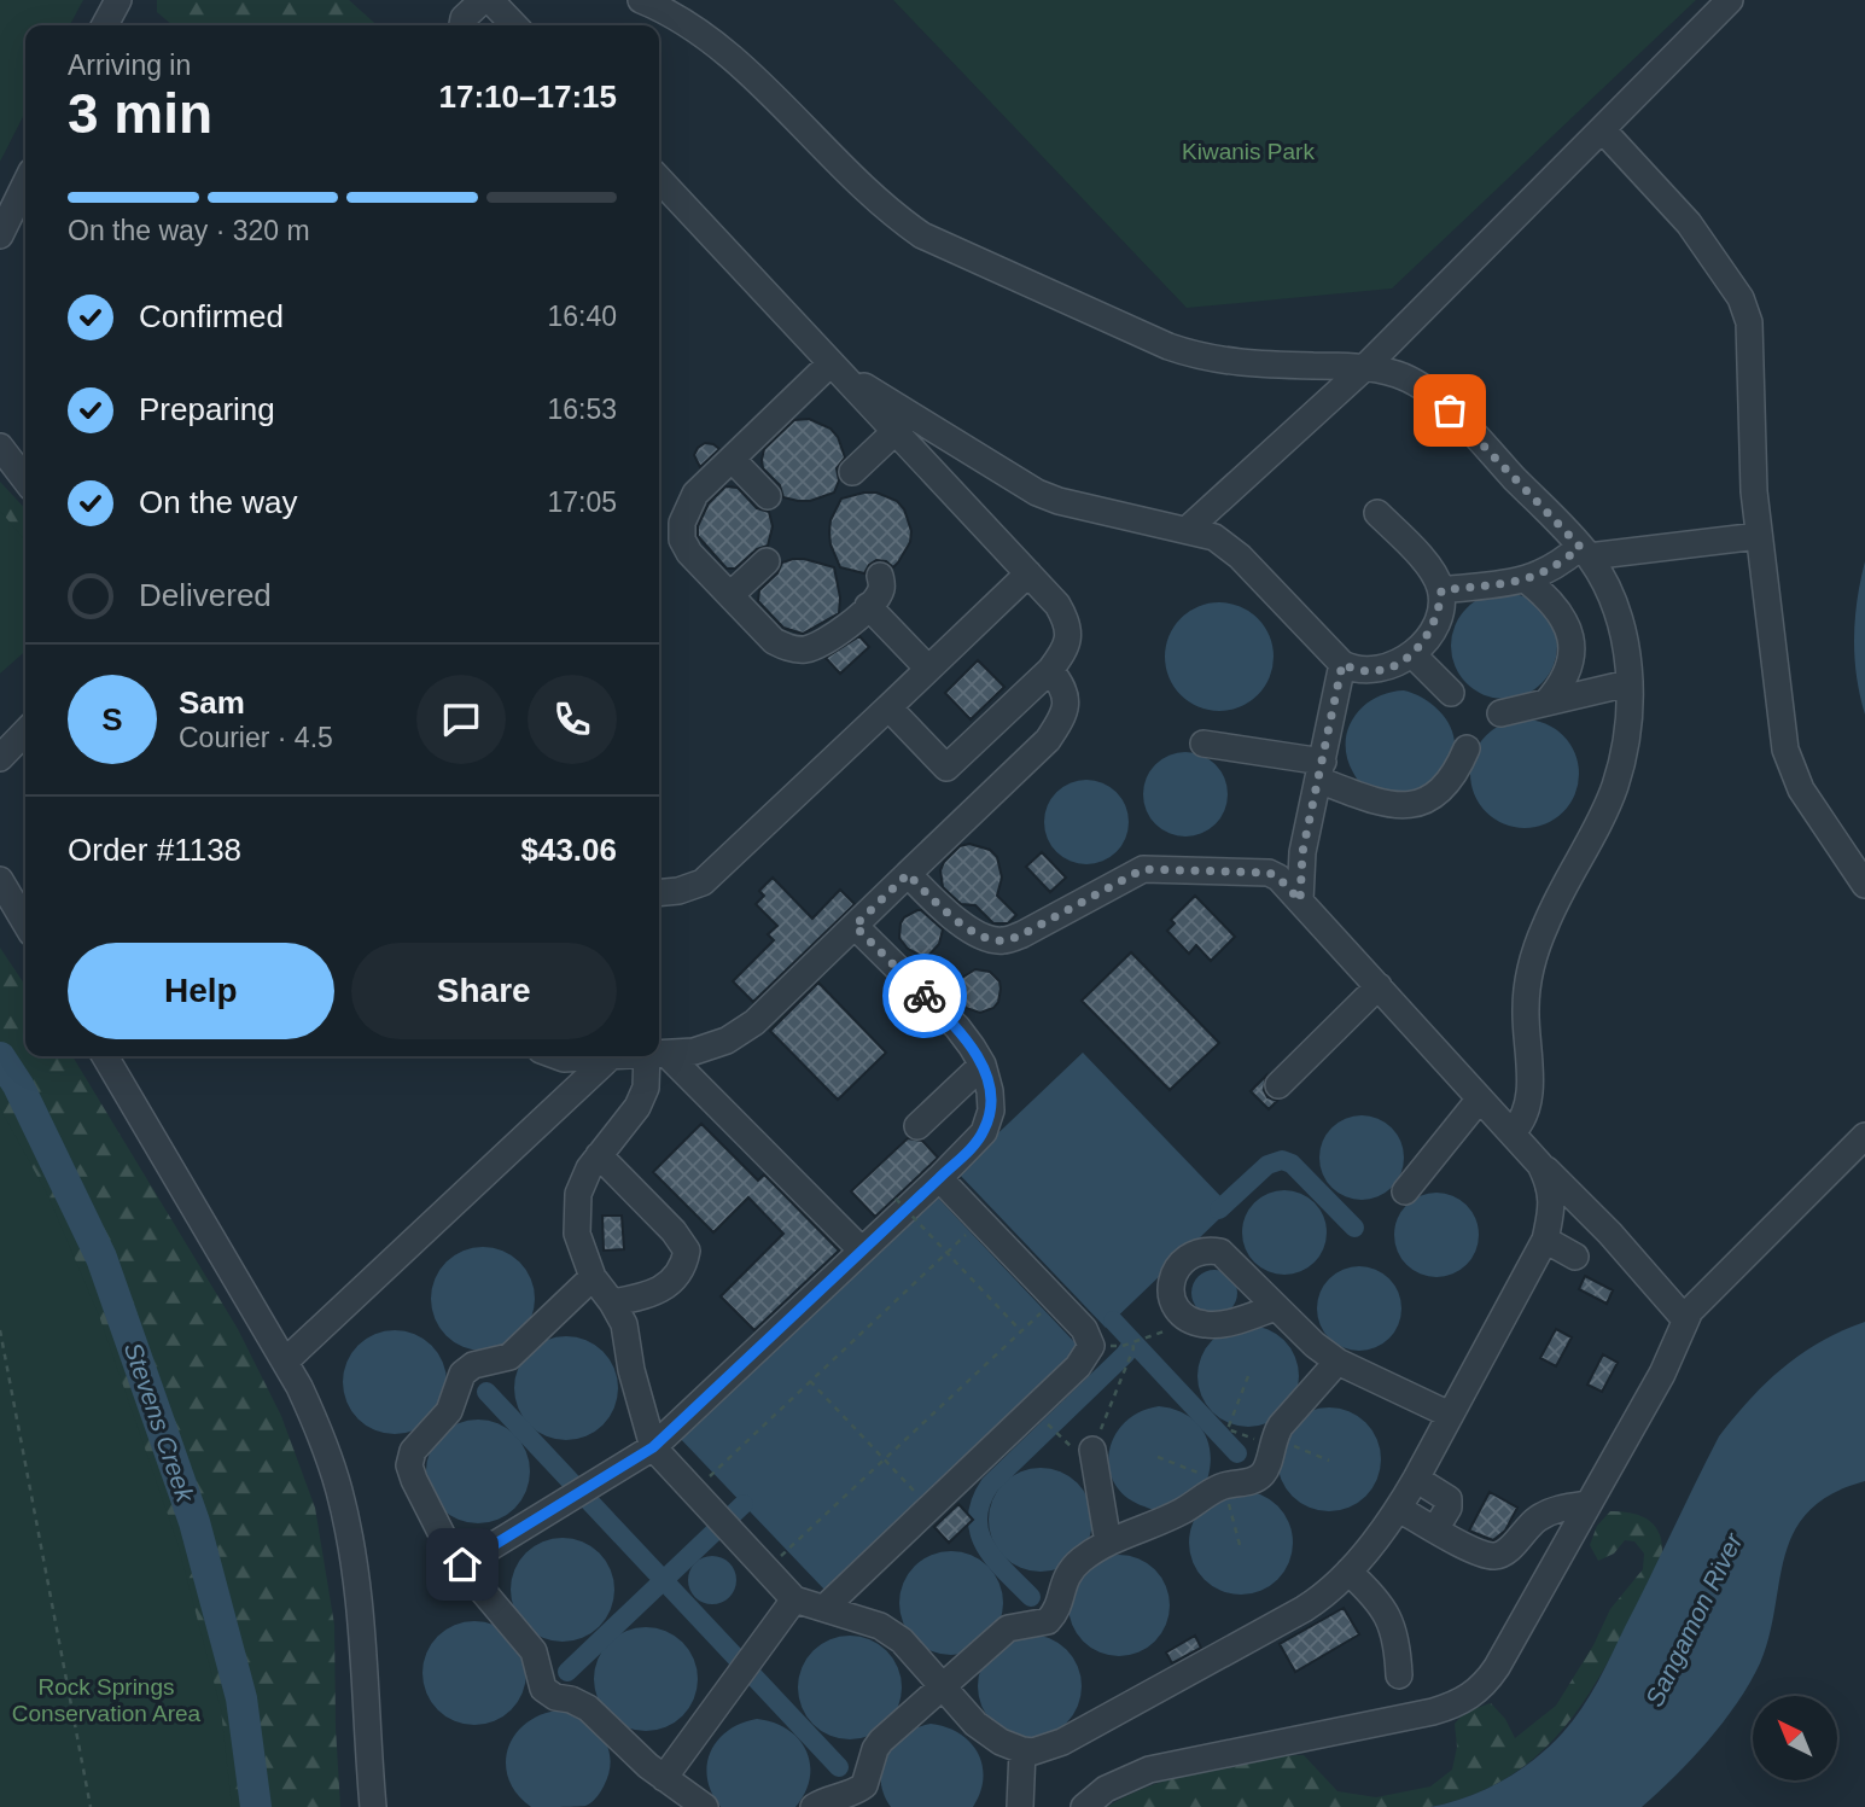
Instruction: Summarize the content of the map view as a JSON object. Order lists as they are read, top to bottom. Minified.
{"water":["Stevens Creek","Sangamon River"],"parks":["Kiwanis Park","Rock Springs Conservation Area"],"north":"top left","page":{"heading":["3 min","Arriving in","17:10–17:15"],"panel":["Sam","Courier · 4.5","Order #1138","$43.06"],"bar":"On the way · 320 m","list":[["Confirmed","16:40"],["Preparing","16:53"],["On the way","17:05"],"Delivered"],"round":"S","buttons":["Help","Share"]}}
